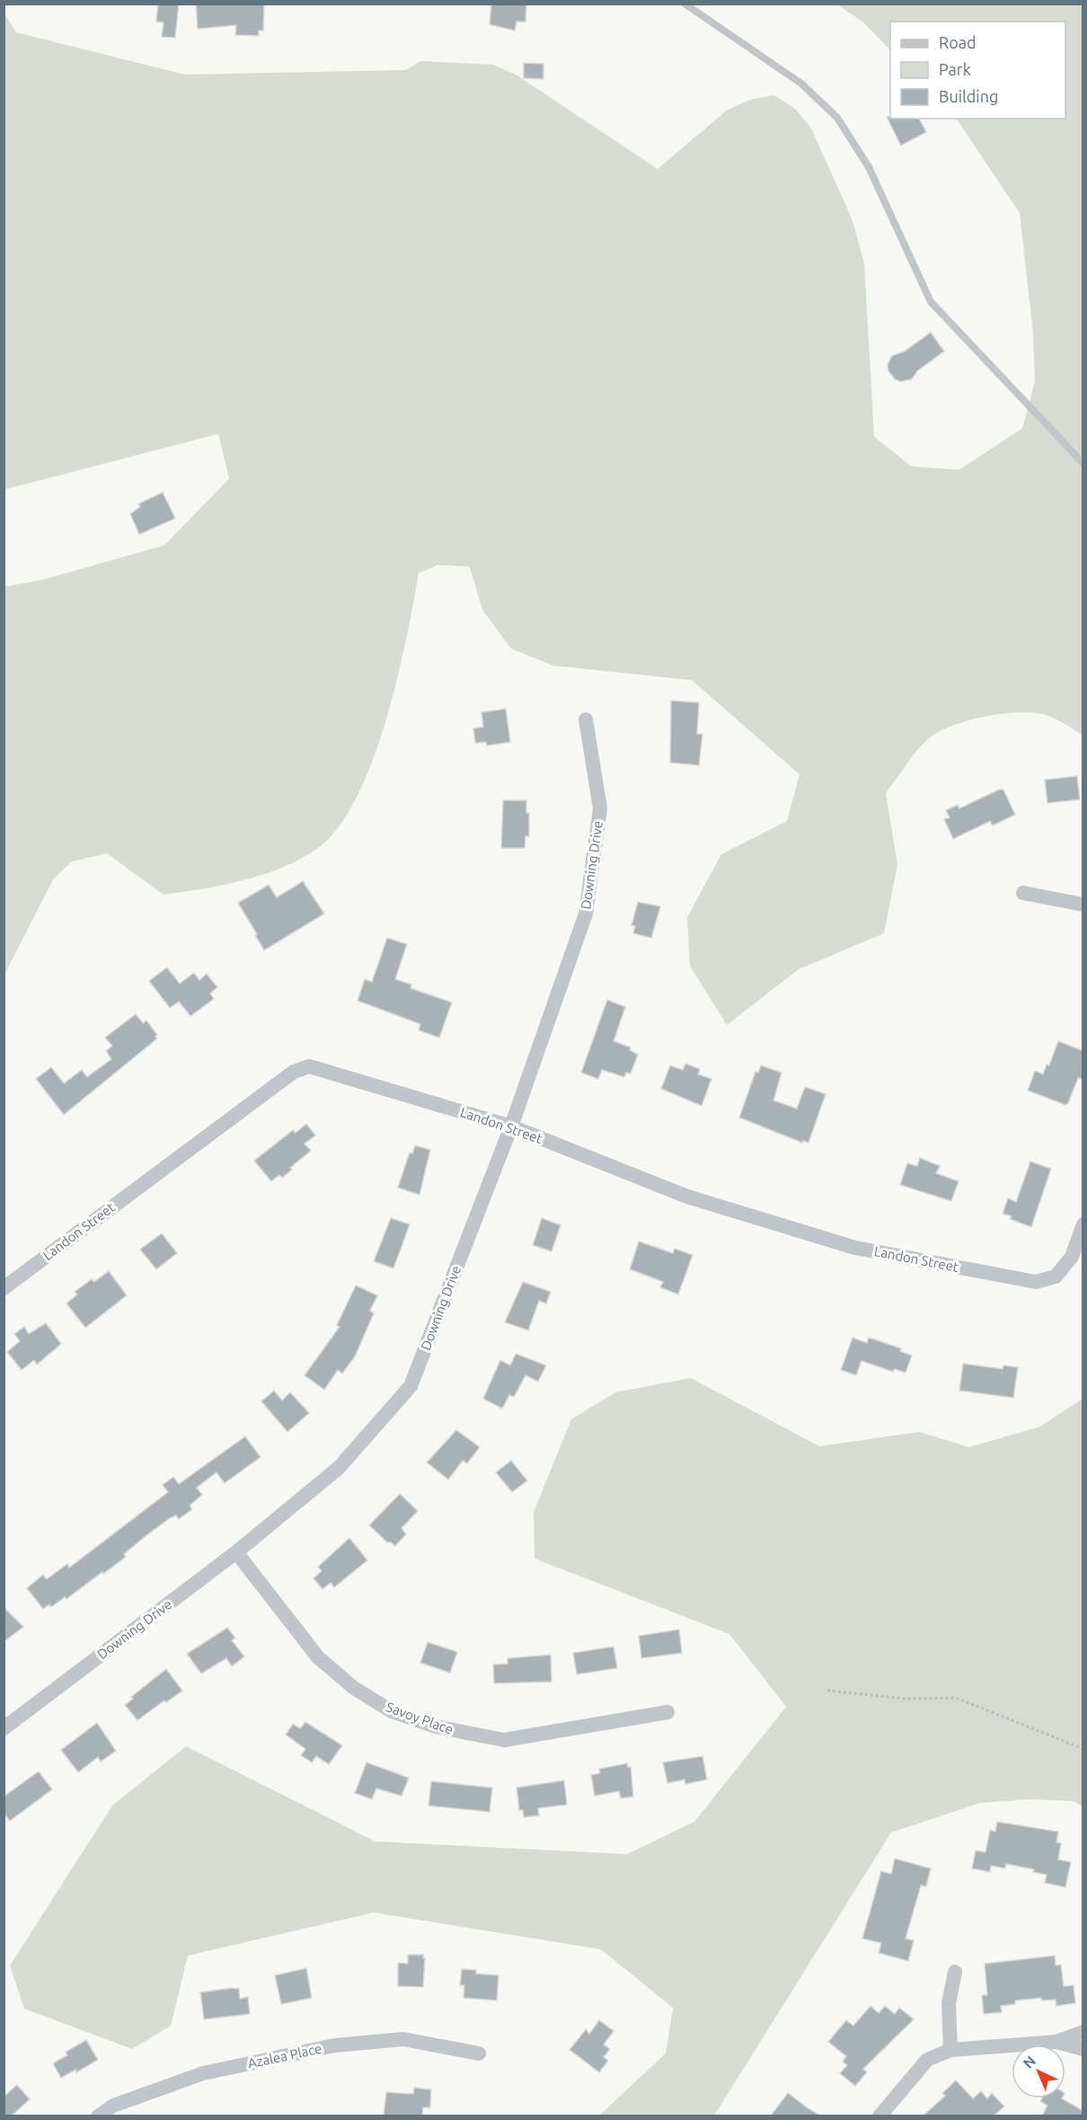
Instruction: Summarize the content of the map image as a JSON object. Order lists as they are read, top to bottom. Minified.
{"streets":{"street":["Downing Drive","Landon Street","Savoy Place","Azalea Place"]},"crossings":[["Downing Drive","Landon Street"],["Downing Drive","Savoy Place"]],"legend":["Road","Park","Building"],"north":"top left"}
